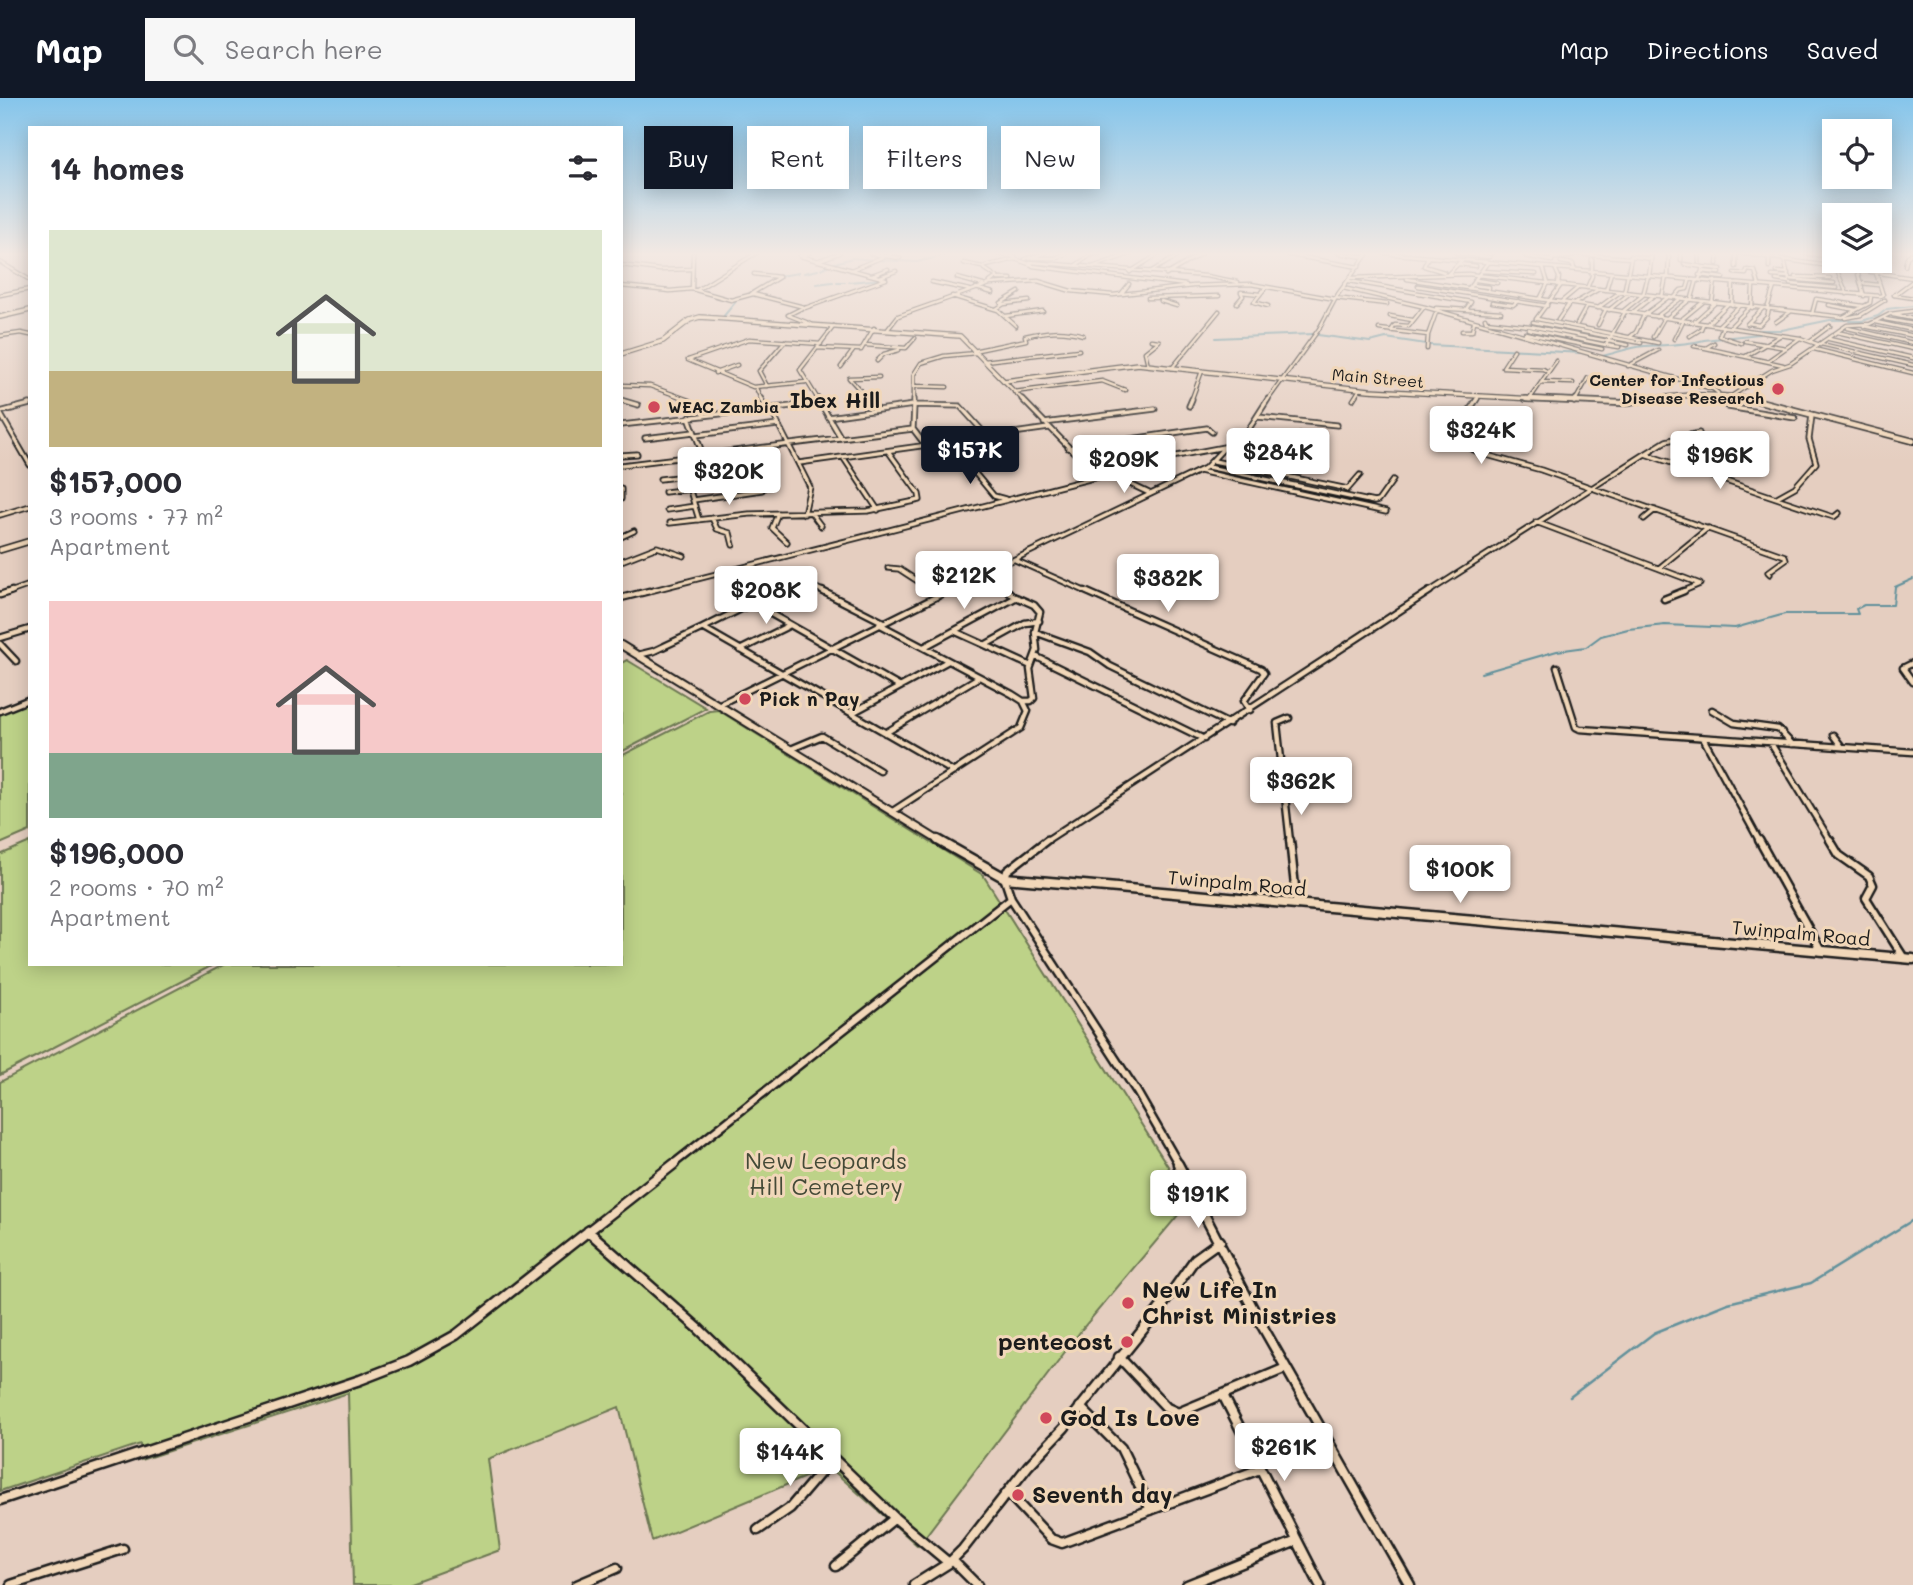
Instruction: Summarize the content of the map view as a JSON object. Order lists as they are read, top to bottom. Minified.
{"streets":{"main road":["Main Street","Twinpalm Road"]},"districts":["Ibex Hill"],"parks":["New Leopards Hill Cemetery"],"places":["Center for Infectious Disease Research","WEAC Zambia","Pick n Pay","New Life In Christ Ministries","pentecost","God Is Love","Seventh day"],"page":{"header":"Map","search":"Search here","nav":["Map","Directions","Saved"],"chip":["Buy","Rent","Filters","New"],"heading":"14 homes","list":[{"name":"$157,000","note":"3 rooms · 77 m² · Apartment"},{"name":"$196,000","note":"2 rooms · 70 m² · Apartment"}],"price":["$324K","$157K","$284K","$196K","$209K","$320K","$212K","$382K","$208K","$362K","$100K","$191K","$261K","$144K"]}}
